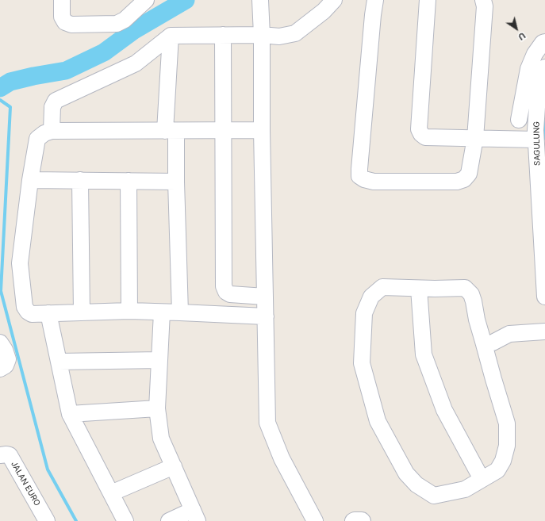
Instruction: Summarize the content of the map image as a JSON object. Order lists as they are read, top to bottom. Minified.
{"streets":{"street":["SAGULUNG","JALAN EURO"]},"north":"bottom right"}
